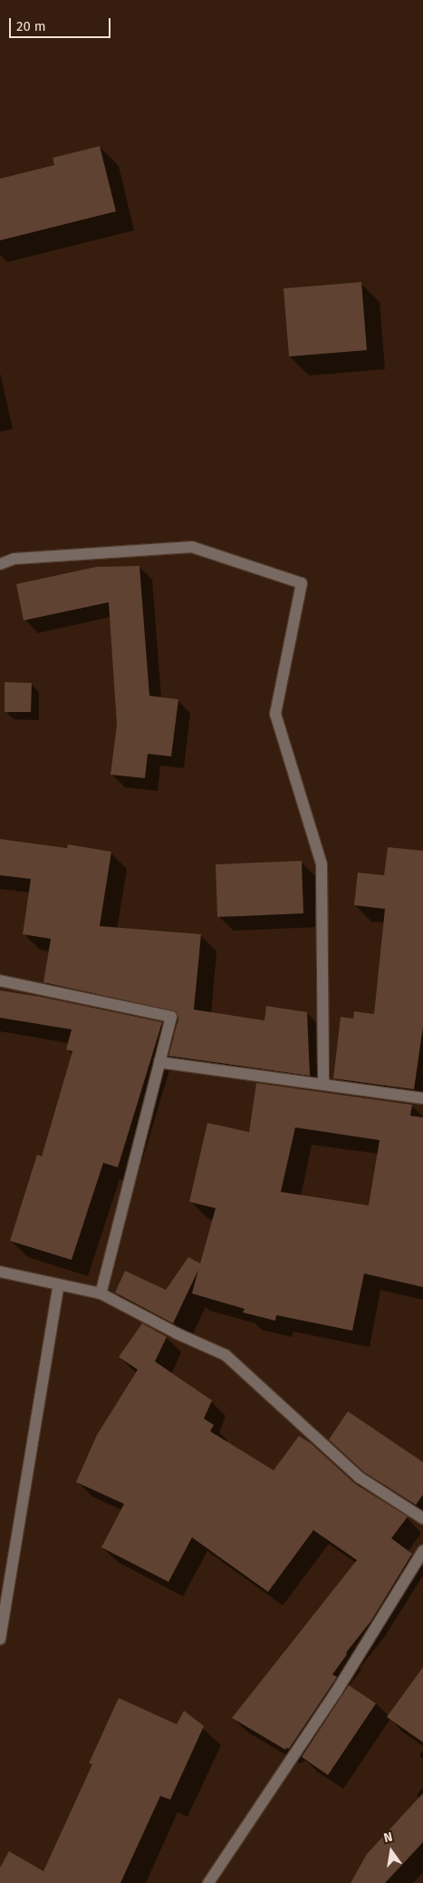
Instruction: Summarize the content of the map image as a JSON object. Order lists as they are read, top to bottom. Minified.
{"scale_bar":"20 m","north":"top"}
